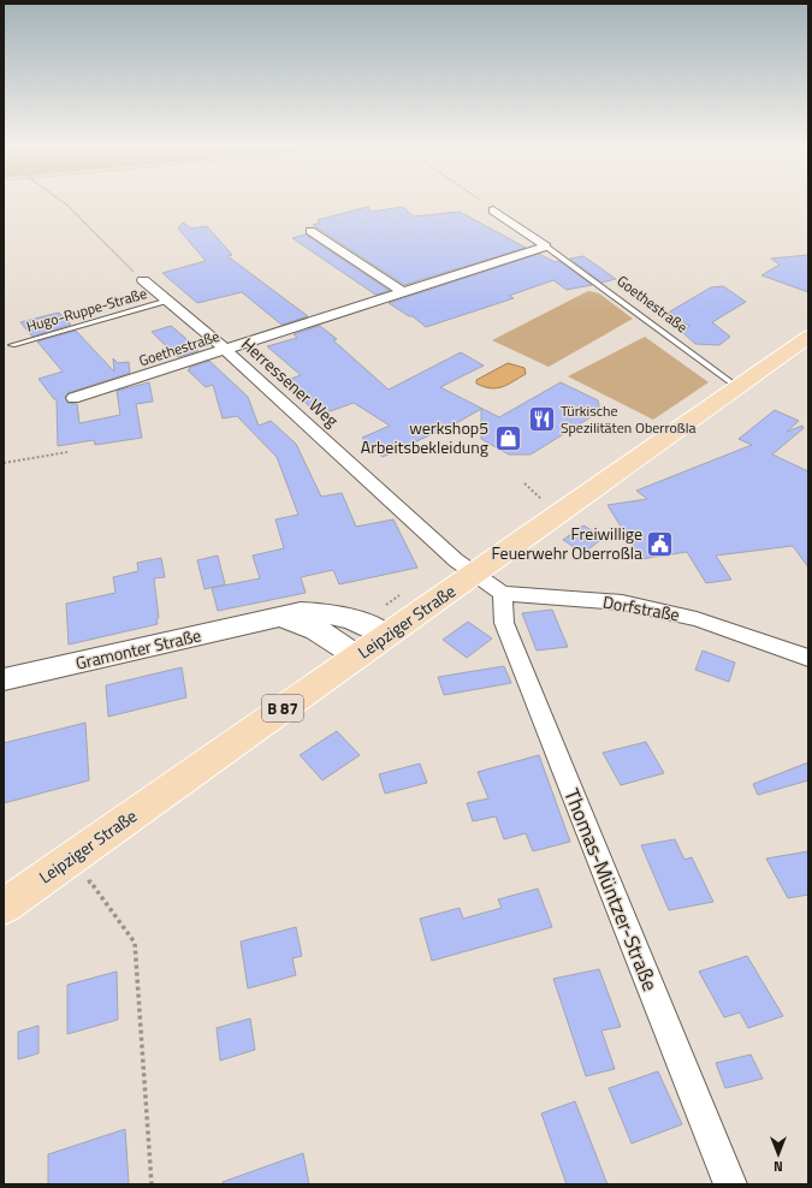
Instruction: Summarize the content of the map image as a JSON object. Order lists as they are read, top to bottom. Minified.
{"streets":{"main road":["Leipziger Straße","B 87"],"street":["Goethestraße","Herressener Weg","Dorfstraße","Gramonter Straße","Thomas-Müntzer-Straße"],"lane":["Hugo-Ruppe-Straße"]},"crossings":[["Goethestraße","Herressener Weg"],["Goethestraße","Leipziger Straße"],["Hugo-Ruppe-Straße","Herressener Weg"],["Herressener Weg","Leipziger Straße"],["Dorfstraße","Thomas-Müntzer-Straße"],["Leipziger Straße","Gramonter Straße"]],"places":{"restaurant":["Türkische Spezilitäten Oberroßla"],"shop":["werkshop5 Arbeitsbekleidung"],"public building":["Freiwillige Feuerwehr Oberroßla"]},"north":"bottom"}
